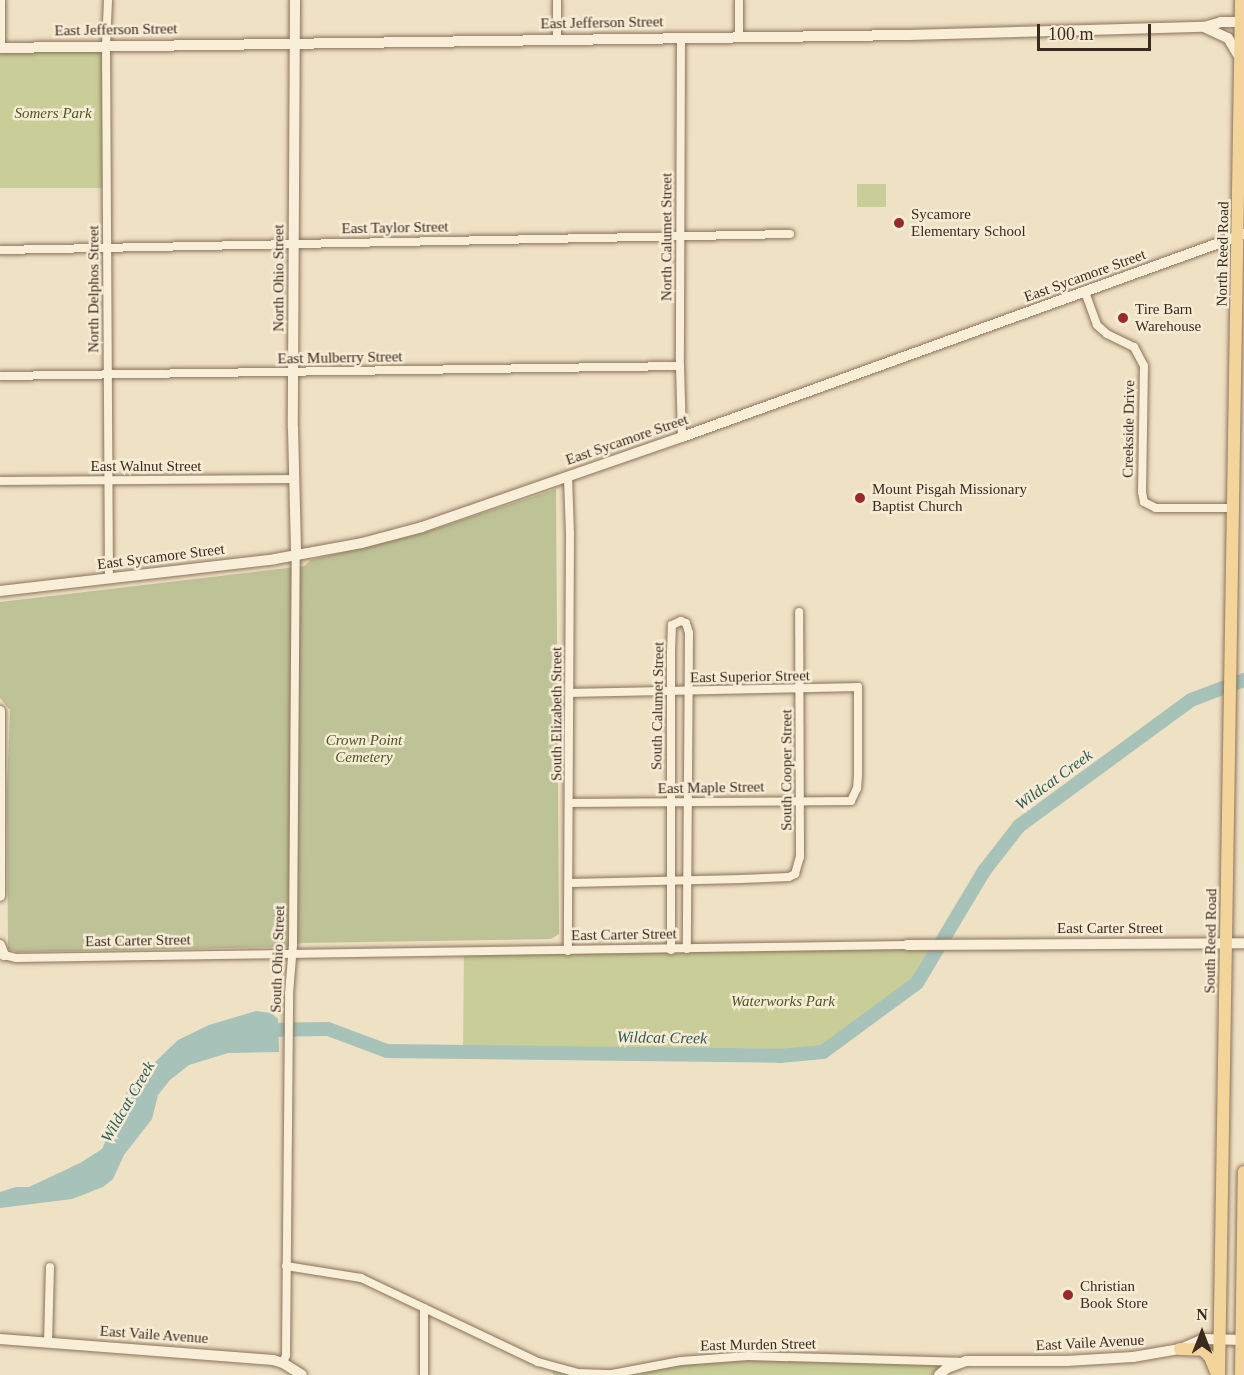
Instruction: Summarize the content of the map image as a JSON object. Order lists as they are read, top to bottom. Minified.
{"streets":{"main road":["North Reed Road","South Reed Road"],"street":["East Jefferson Street","East Taylor Street","North Calumet Street","East Sycamore Street","North Ohio Street","North Delphos Street","East Mulberry Street","Creekside Drive","East Walnut Street","East Superior Street","South Calumet Street","South Elizabeth Street","South Cooper Street","East Maple Street","East Carter Street","South Ohio Street","East Vaile Avenue","East Murden Street"]},"crossings":[["East Jefferson Street","North Calumet Street"],["East Jefferson Street","North Reed Road"],["East Jefferson Street","North Ohio Street"],["East Jefferson Street","North Delphos Street"],["East Taylor Street","North Calumet Street"],["East Taylor Street","North Ohio Street"],["East Taylor Street","North Delphos Street"],["North Calumet Street","East Sycamore Street"],["North Calumet Street","East Mulberry Street"],["North Reed Road","East Sycamore Street"],["North Reed Road","Creekside Drive"],["North Reed Road","South Reed Road"],["East Sycamore Street","North Ohio Street"],["East Sycamore Street","North Delphos Street"],["East Sycamore Street","Creekside Drive"],["East Sycamore Street","South Elizabeth Street"],["East Sycamore Street","South Ohio Street"],["North Ohio Street","East Mulberry Street"],["North Ohio Street","East Walnut Street"],["North Ohio Street","South Ohio Street"],["North Delphos Street","East Mulberry Street"],["North Delphos Street","East Walnut Street"],["Creekside Drive","South Reed Road"],["East Superior Street","South Calumet Street"],["East Superior Street","South Elizabeth Street"],["East Superior Street","South Cooper Street"],["East Superior Street","East Maple Street"],["South Calumet Street","South Cooper Street"],["South Calumet Street","East Maple Street"],["South Calumet Street","East Carter Street"],["South Elizabeth Street","South Cooper Street"],["South Elizabeth Street","East Maple Street"],["South Elizabeth Street","East Carter Street"],["South Cooper Street","East Maple Street"],["East Carter Street","South Reed Road"],["East Carter Street","South Ohio Street"],["South Reed Road","East Vaile Avenue"],["South Ohio Street","East Vaile Avenue"],["East Vaile Avenue","East Murden Street"]],"water":["Wildcat Creek"],"parks":["Somers Park","Crown Point Cemetery","Waterworks Park"],"places":["Sycamore Elementary School","Tire Barn Warehouse","Mount Pisgah Missionary Baptist Church","Christian Book Store"],"scale_bar":"100 m","north":"top"}
